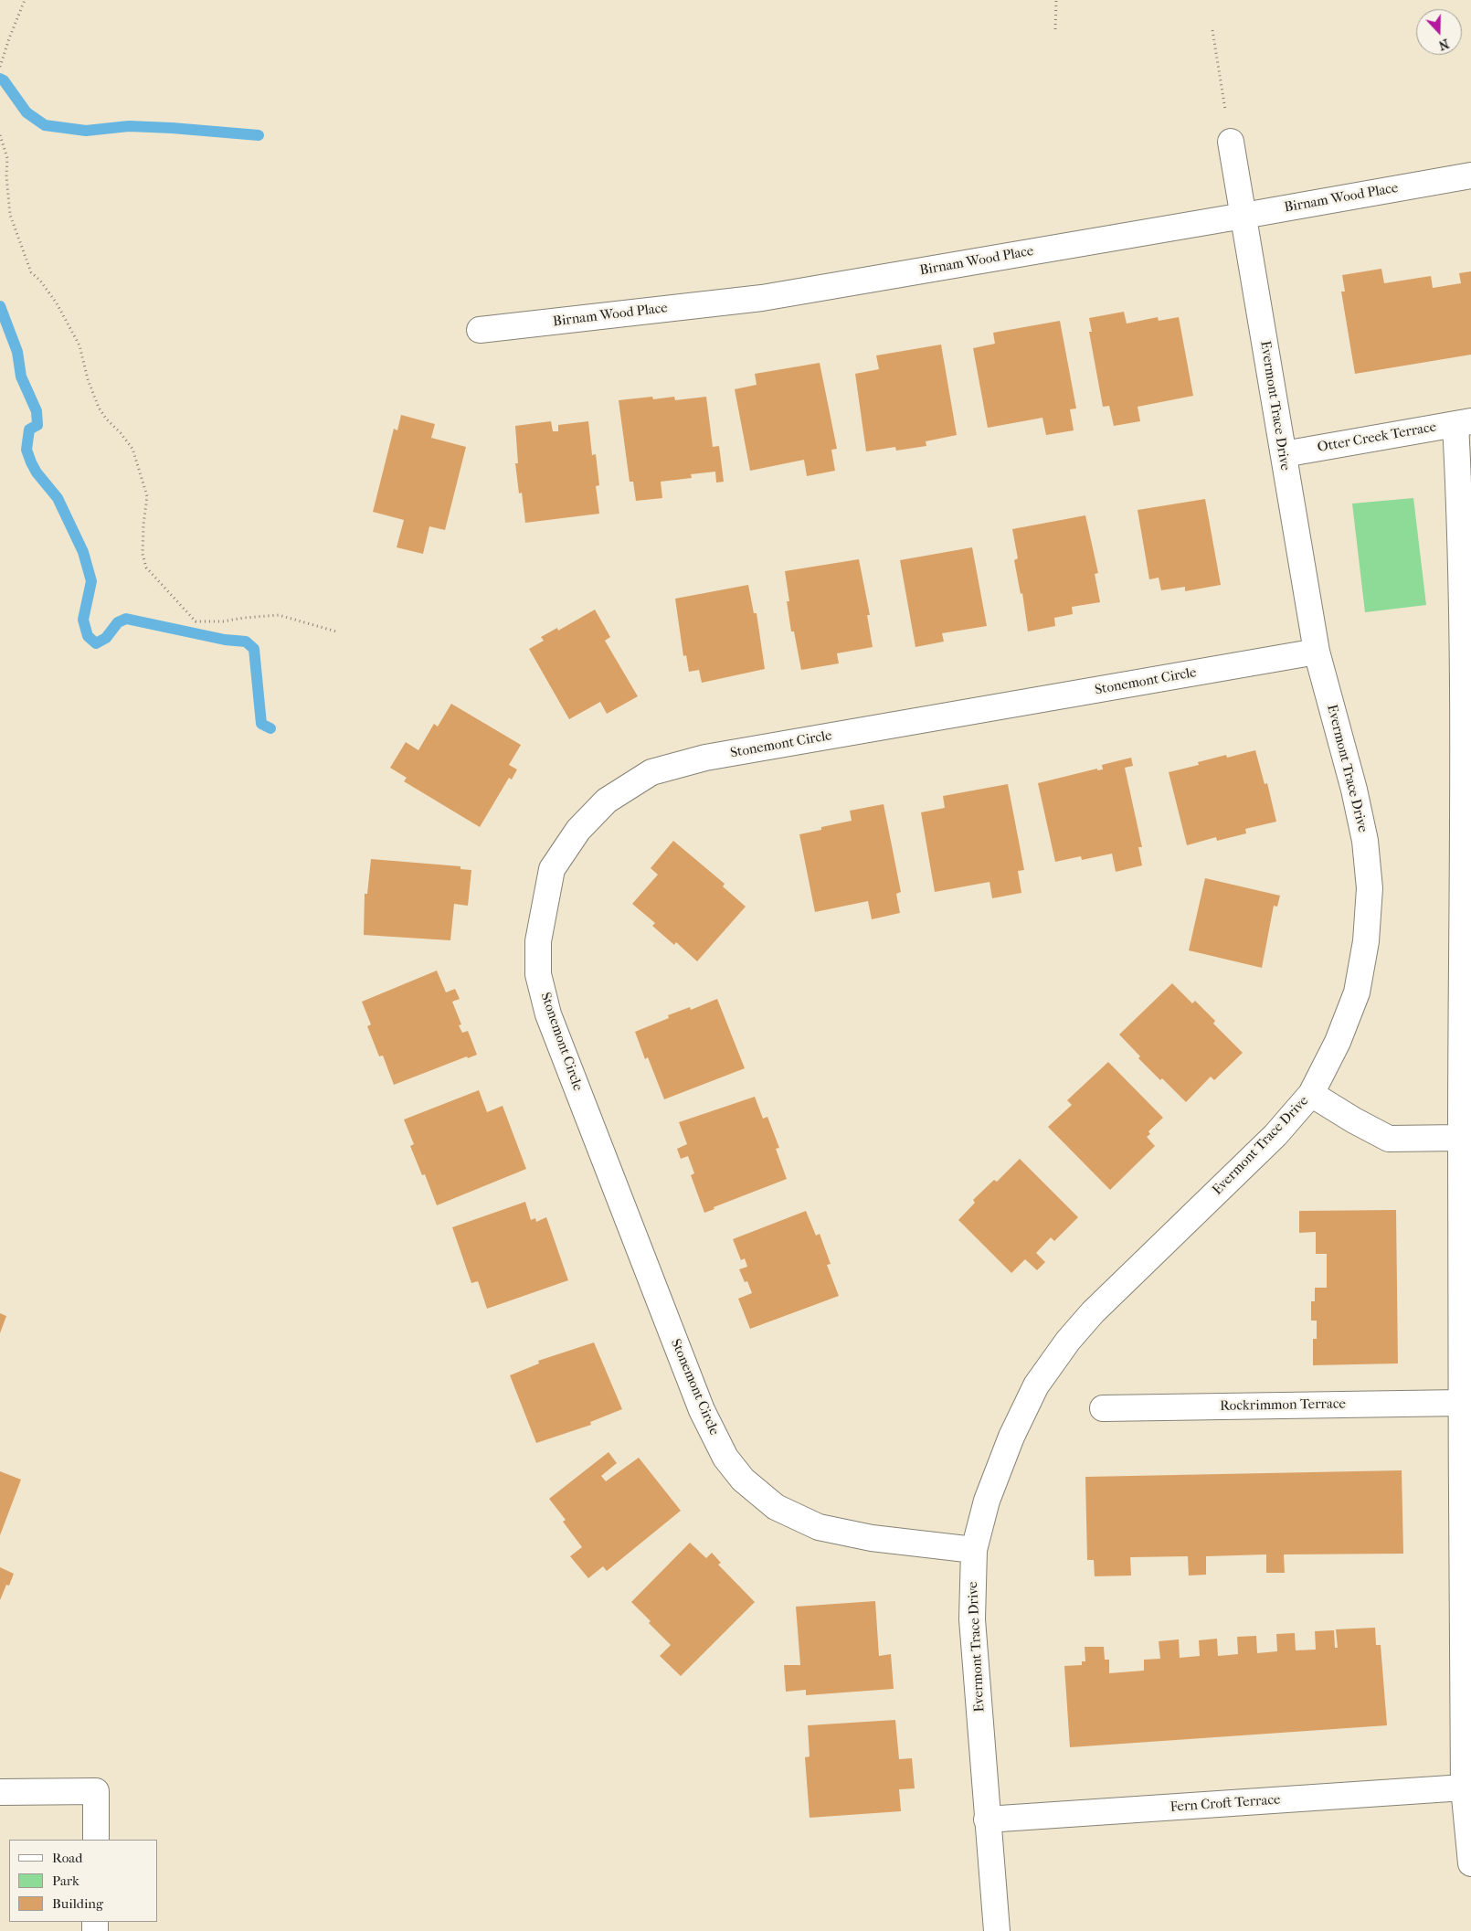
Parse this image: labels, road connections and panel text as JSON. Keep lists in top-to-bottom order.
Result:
{
  "streets": {
    "street": [
      "Birnam Wood Place",
      "Evermont Trace Drive",
      "Otter Creek Terrace",
      "Stonemont Circle",
      "Rockrimmon Terrace",
      "Fern Croft Terrace"
    ]
  },
  "crossings": [
    ["Birnam Wood Place", "Evermont Trace Drive"],
    ["Evermont Trace Drive", "Otter Creek Terrace"],
    ["Evermont Trace Drive", "Stonemont Circle"],
    ["Evermont Trace Drive", "Fern Croft Terrace"]
  ],
  "legend": ["Road", "Park", "Building"],
  "north": "bottom"
}
